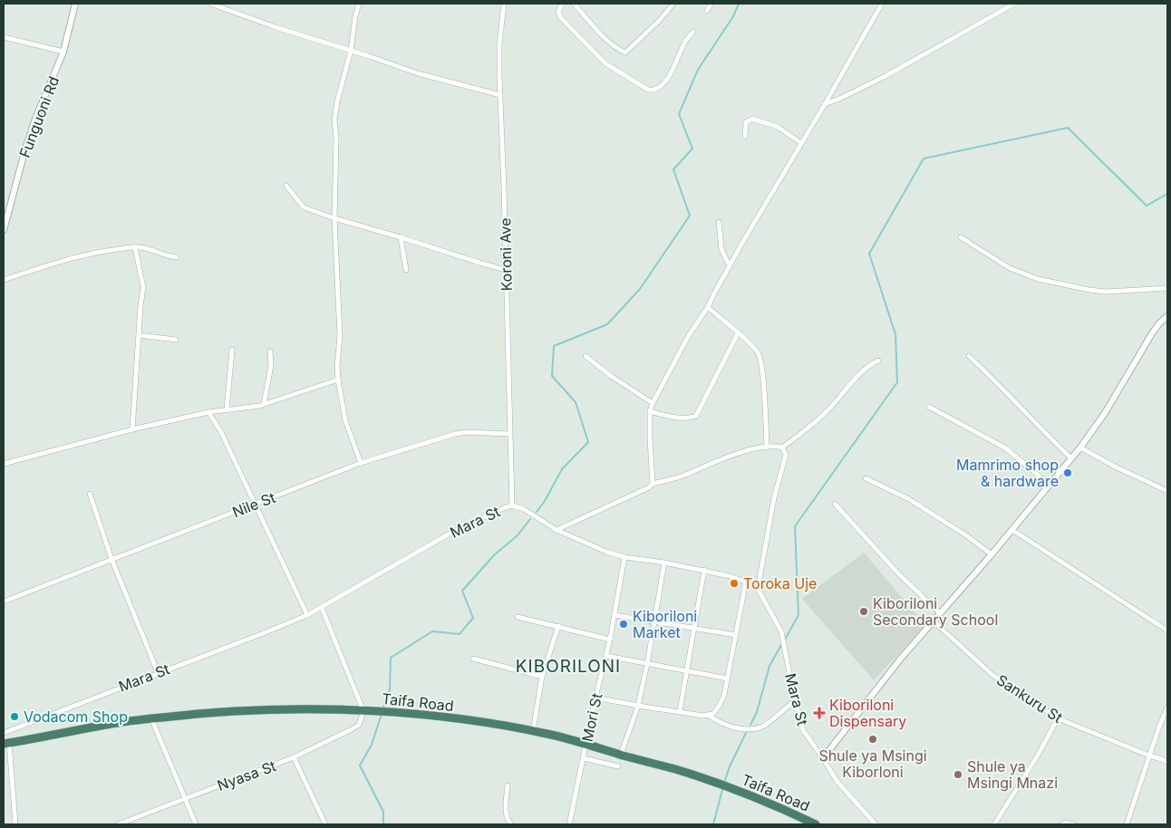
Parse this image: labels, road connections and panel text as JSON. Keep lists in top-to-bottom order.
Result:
{
  "streets": {
    "highway": ["Taifa Road"],
    "street": [
      "Funguoni Rd",
      "Koroni Ave",
      "Nile St",
      "Mara St",
      "Sankuru St",
      "Mori St",
      "Nyasa St"
    ]
  },
  "crossings": [
    ["Koroni Ave", "Nile St"],
    ["Koroni Ave", "Mara St"],
    ["Mara St", "Mori St"],
    ["Taifa Road", "Mori St"],
    ["Taifa Road", "Nyasa St"]
  ],
  "districts": ["KIBORILONI"],
  "places": {
    "other": [
      "Mamrimo shop & hardware",
      "Toroka Uje",
      "Kiboriloni Secondary School",
      "Kiboriloni Market",
      "Vodacom Shop",
      "Shule ya Msingi Kiborloni",
      "Shule ya Msingi Mnazi"
    ],
    "health": ["Kiboriloni Dispensary"]
  }
}
